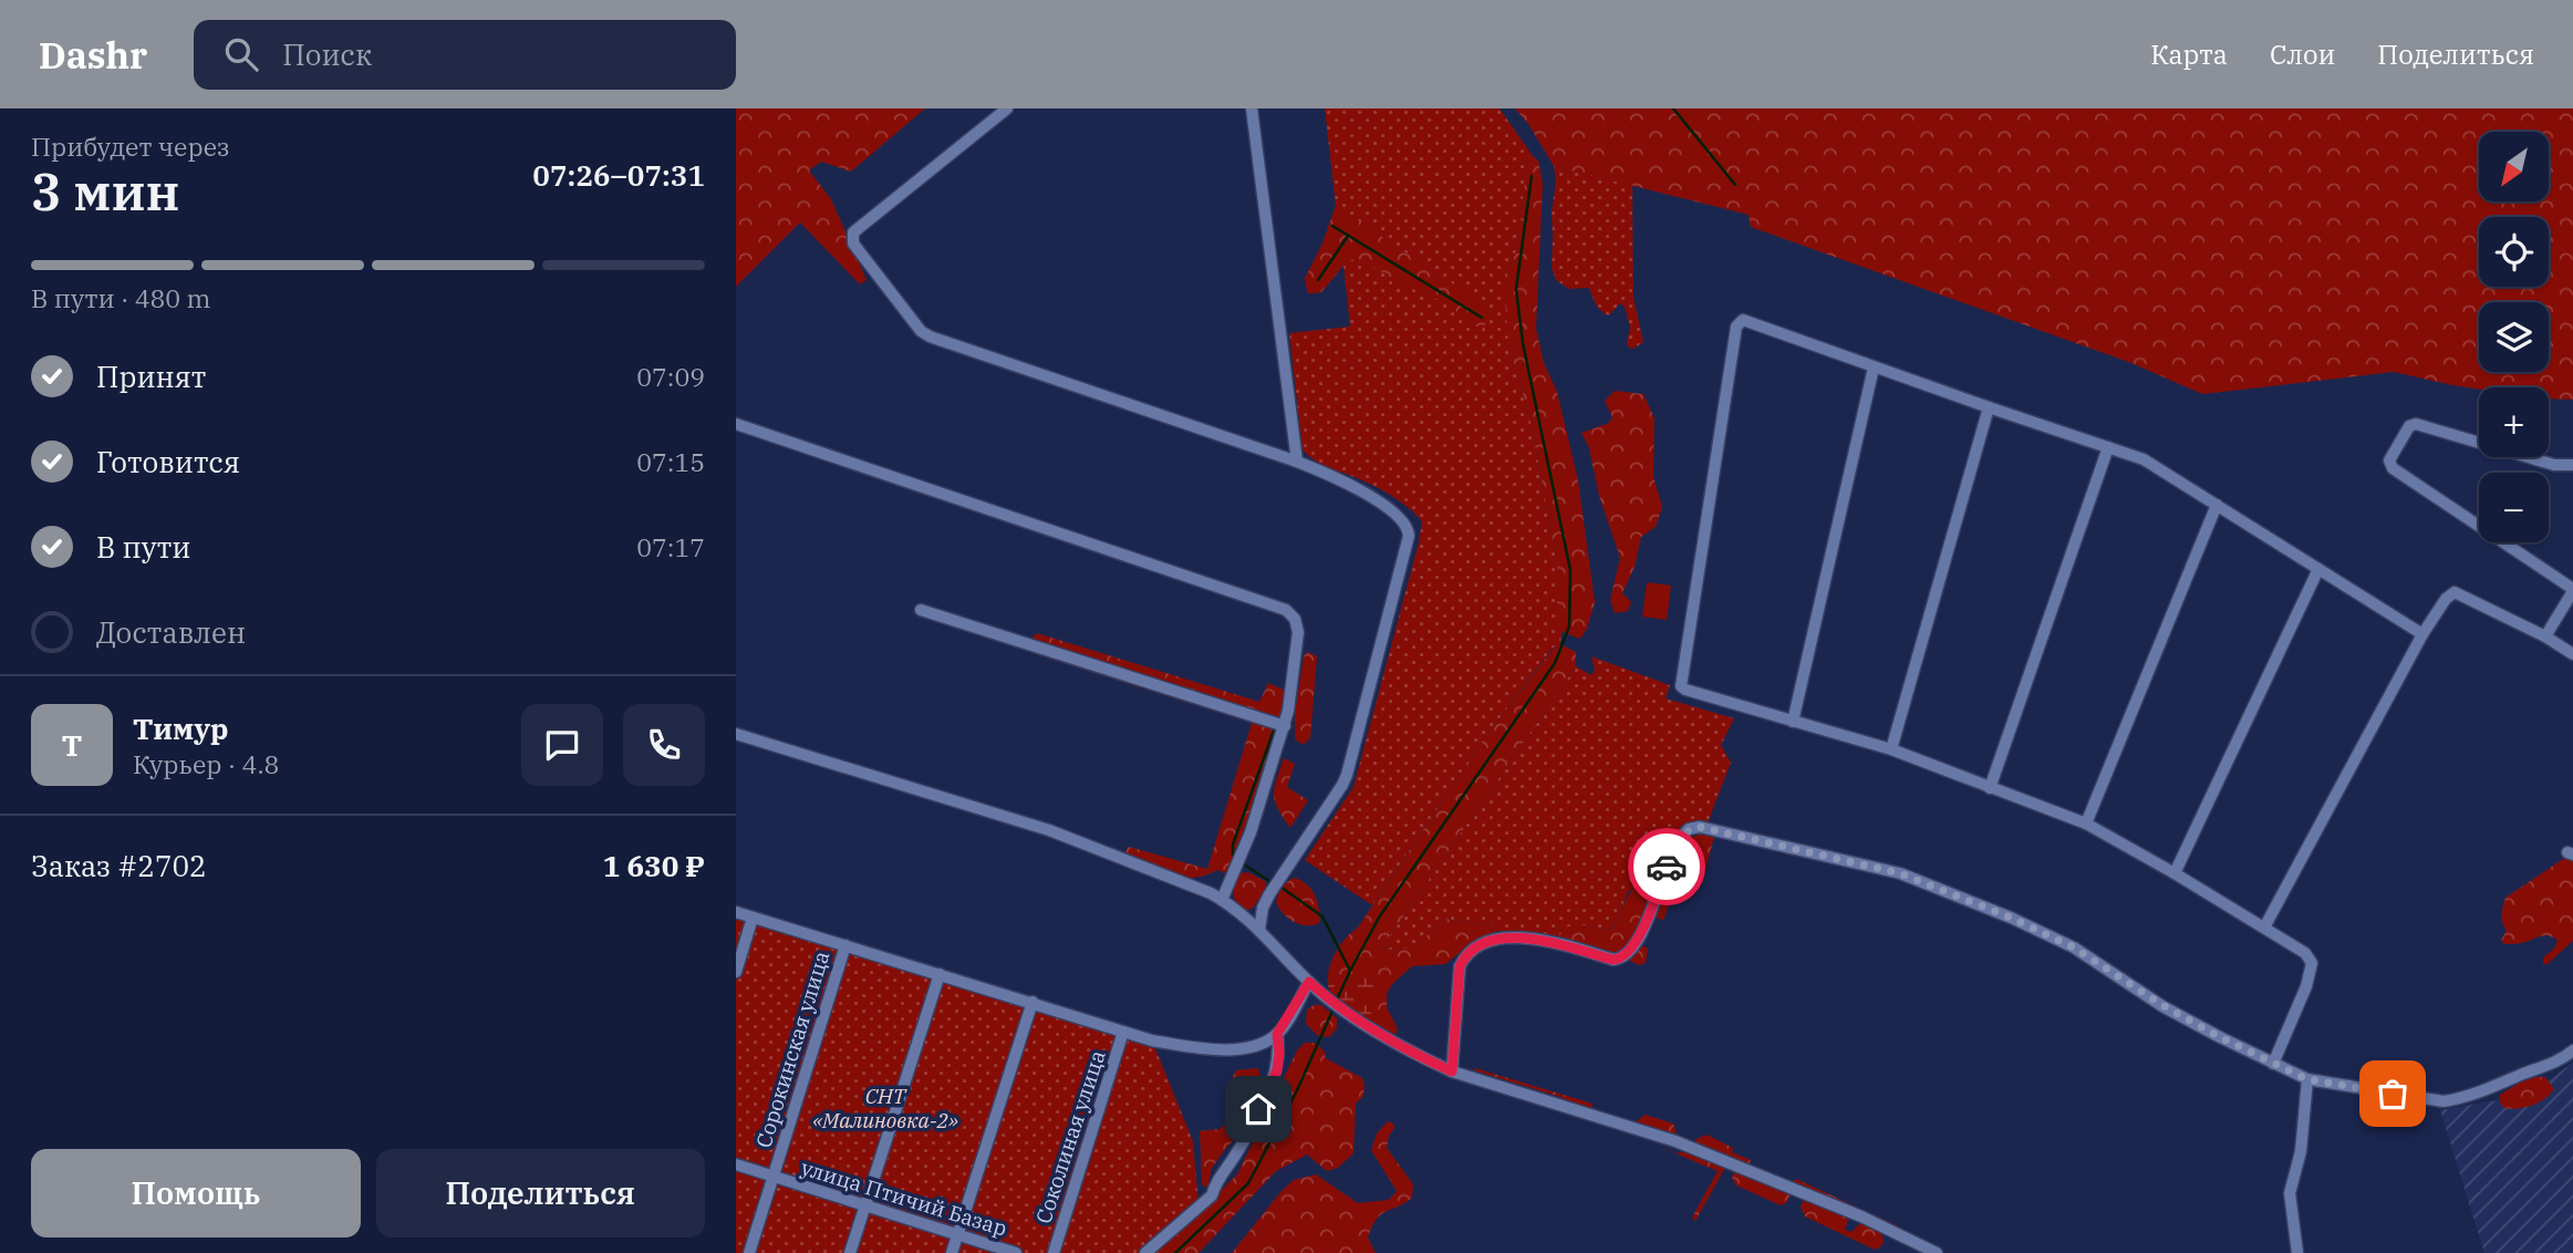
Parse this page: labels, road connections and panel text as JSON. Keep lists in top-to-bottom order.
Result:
{
  "streets": {
    "street": ["Сорокинская улица", "Соколиная улица", "улица Птичий Базар"]
  },
  "crossings": [
    ["Сорокинская улица", "улица Птичий Базар"]
  ],
  "parks": ["СНТ «Малиновка-2»"],
  "north": "bottom left",
  "page": {
    "header": "Dashr",
    "search": "Поиск",
    "nav": ["Карта", "Слои", "Поделиться"],
    "heading": ["3 мин", "Прибудет через", "07:26–07:31"],
    "panel": [
      "Тимур",
      "Курьер · 4.8",
      "Заказ #2702",
      "1 630 ₽"
    ],
    "map_buttons": ["+", "−"],
    "bar": "В пути · 480 m",
    "list": [
      ["Принят", "07:09"],
      ["Готовится", "07:15"],
      ["В пути", "07:17"],
      "Доставлен"
    ],
    "round": "Т",
    "buttons": ["Помощь", "Поделиться"]
  }
}
